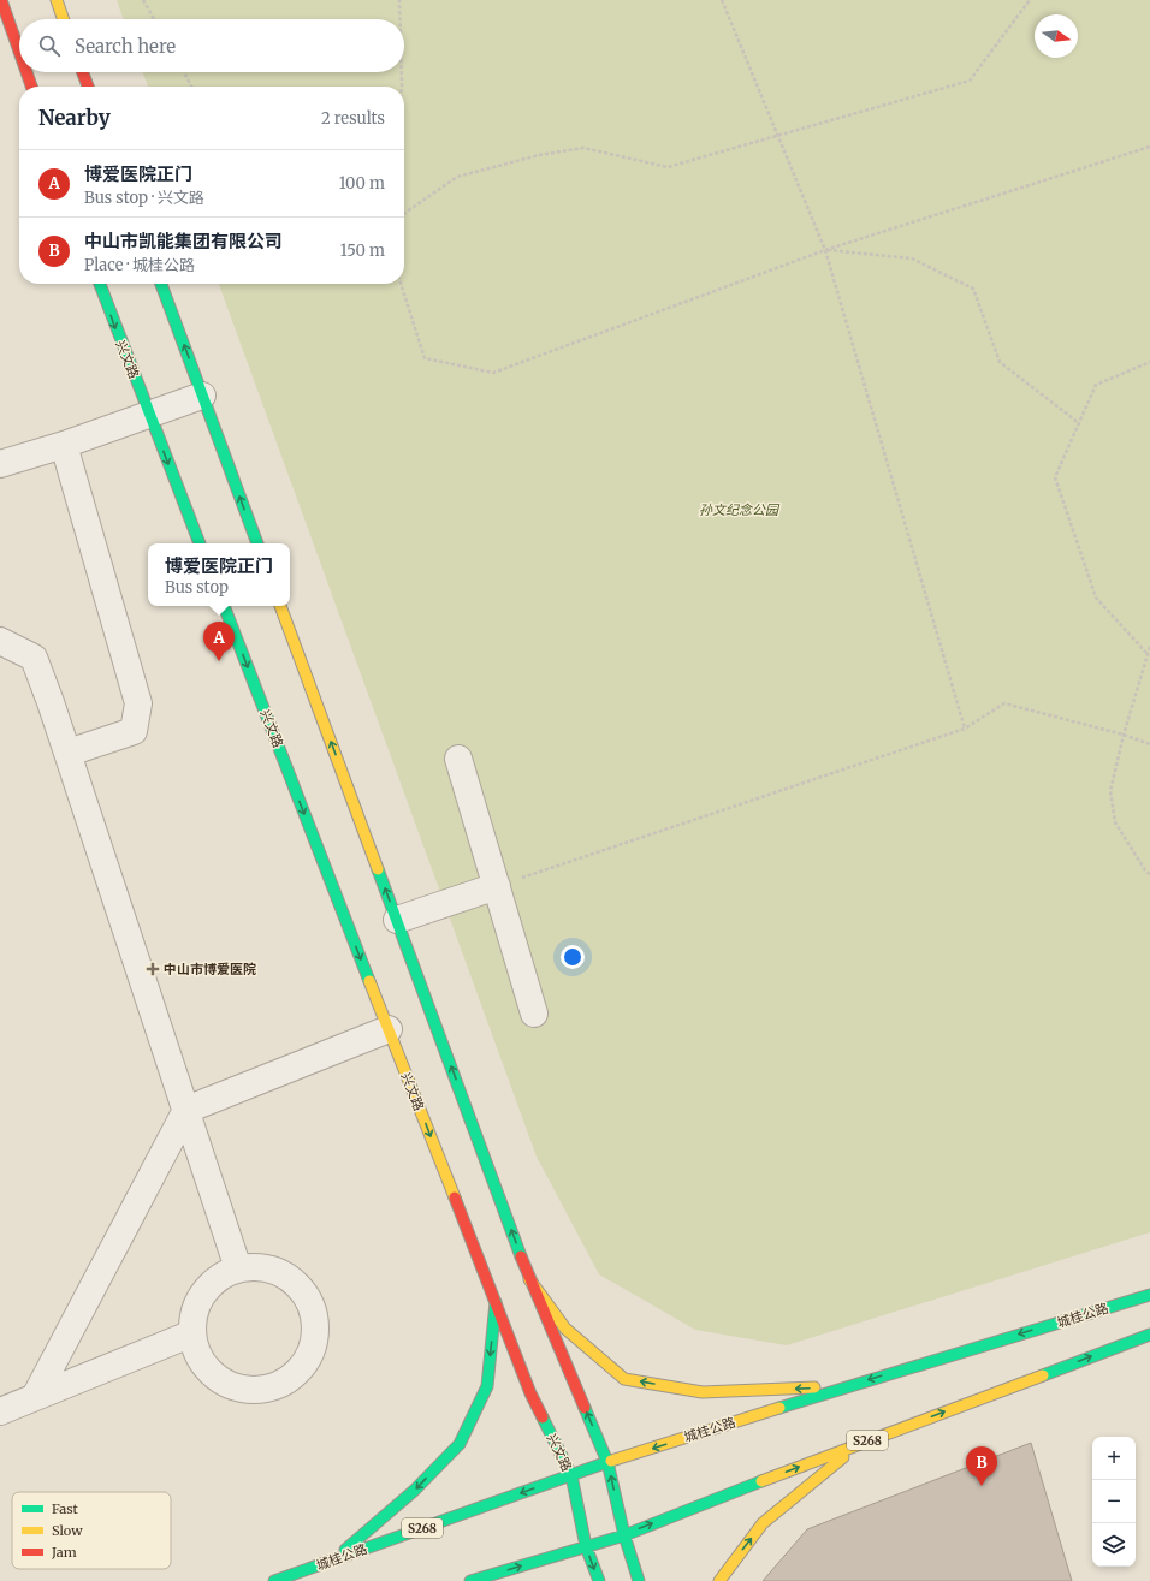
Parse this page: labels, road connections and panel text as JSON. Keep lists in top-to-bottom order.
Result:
{
  "streets": {
    "main road": ["兴文路", "城桂公路", "S268"]
  },
  "crossings": [
    ["兴文路", "城桂公路"],
    ["兴文路", "S268"]
  ],
  "parks": ["孙文纪念公园"],
  "places": {
    "health": ["中山市博爱医院"]
  },
  "legend": ["Fast", "Slow", "Jam"],
  "north": "right",
  "page": {
    "search": "Search here",
    "heading": ["Nearby", "2 results"],
    "list": [
      {
        "mark": "A",
        "name": "博爱医院正门",
        "note": "Bus stop · 兴文路",
        "value": "100 m"
      },
      {
        "mark": "B",
        "name": "中山市凯能集团有限公司",
        "note": "Place · 城桂公路",
        "value": "150 m"
      }
    ],
    "popup": ["博爱医院正门", "Bus stop"],
    "pins": ["A", "B"],
    "map_buttons": ["+", "−"]
  }
}
